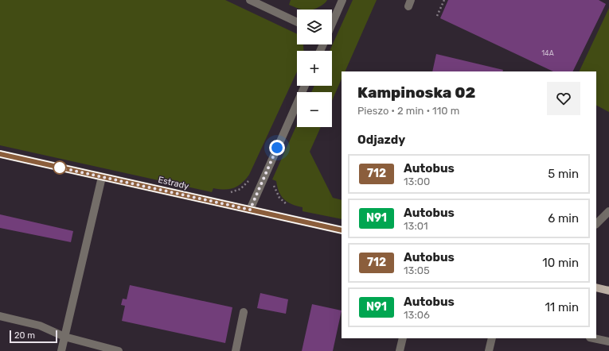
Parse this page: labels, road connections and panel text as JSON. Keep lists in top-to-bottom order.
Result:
{
  "streets": {
    "main road": ["Estrady"]
  },
  "lines": ["bus line 712"],
  "house_numbers": ["14A"],
  "scale_bar": "20 m",
  "page": {
    "map_buttons": ["+", "−"],
    "heading": [
      ["Kampinoska 02", "Pieszo · 2 min · 110 m"],
      "Odjazdy"
    ],
    "list": [
      {
        "mark": "712",
        "name": "Autobus",
        "note": "13:00",
        "value": "5 min"
      },
      {
        "mark": "N91",
        "name": "Autobus",
        "note": "13:01",
        "value": "6 min"
      },
      {
        "mark": "712",
        "name": "Autobus",
        "note": "13:05",
        "value": "10 min"
      },
      {
        "mark": "N91",
        "name": "Autobus",
        "note": "13:06",
        "value": "11 min"
      }
    ],
    "scale": "20 m"
  }
}
